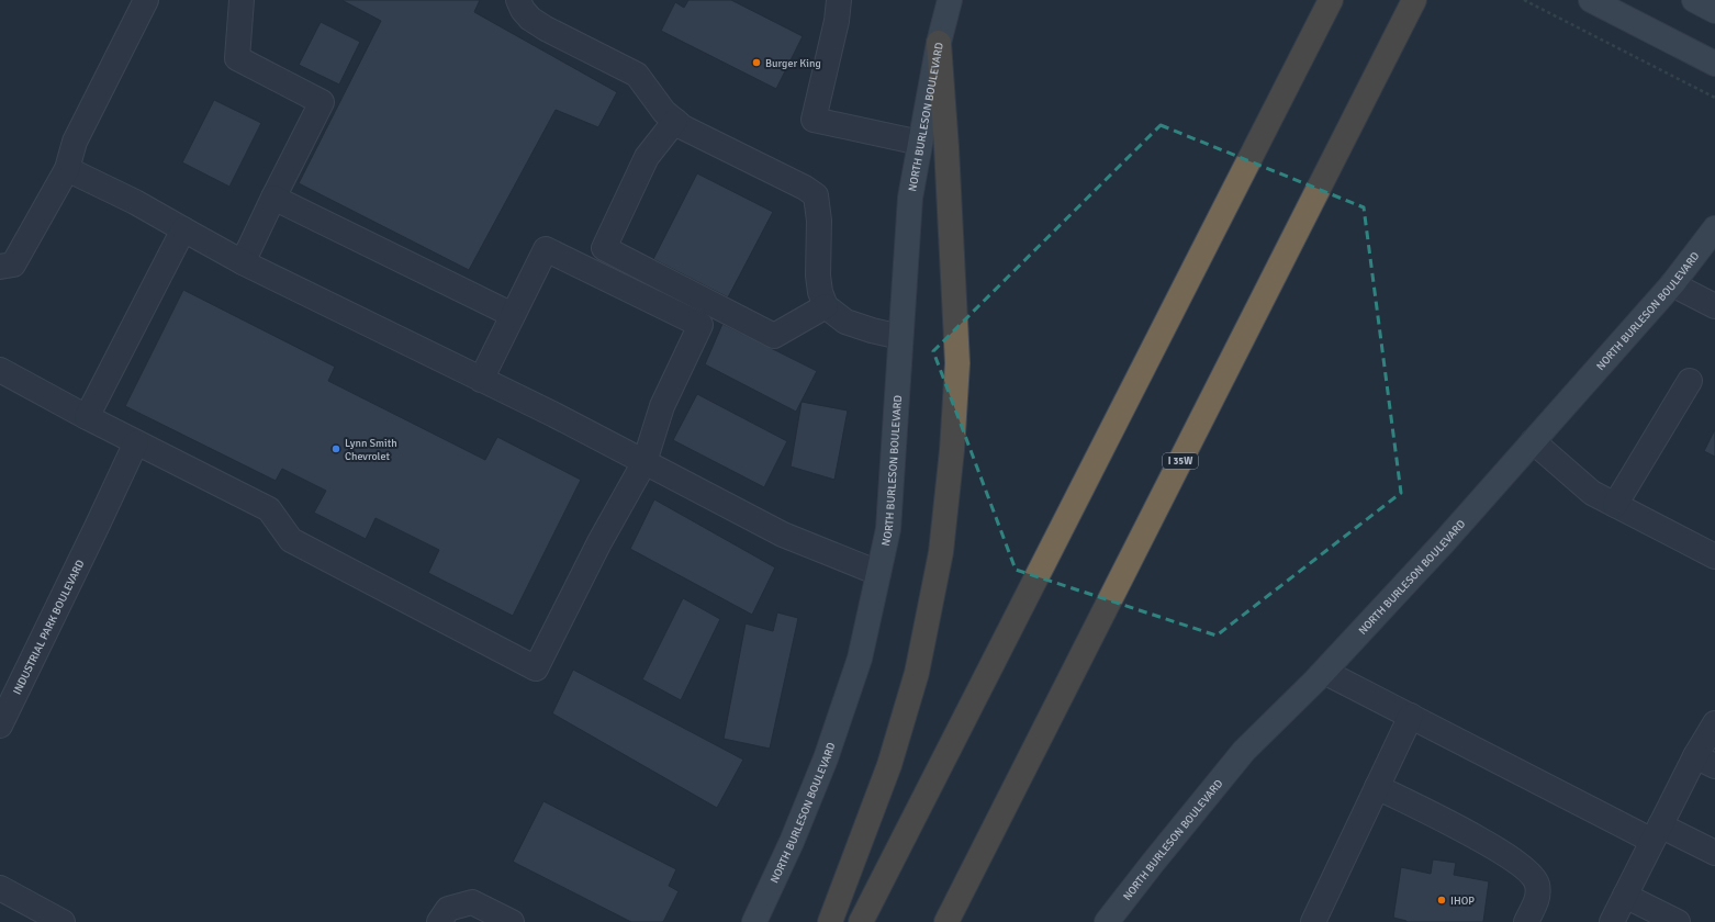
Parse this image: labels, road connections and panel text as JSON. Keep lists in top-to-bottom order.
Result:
{
  "streets": {
    "highway": ["I 35W"],
    "main road": ["NORTH BURLESON BOULEVARD"],
    "street": ["INDUSTRIAL PARK BOULEVARD"]
  },
  "places": ["Burger King", "Lynn Smith Chevrolet", "IHOP"]
}
